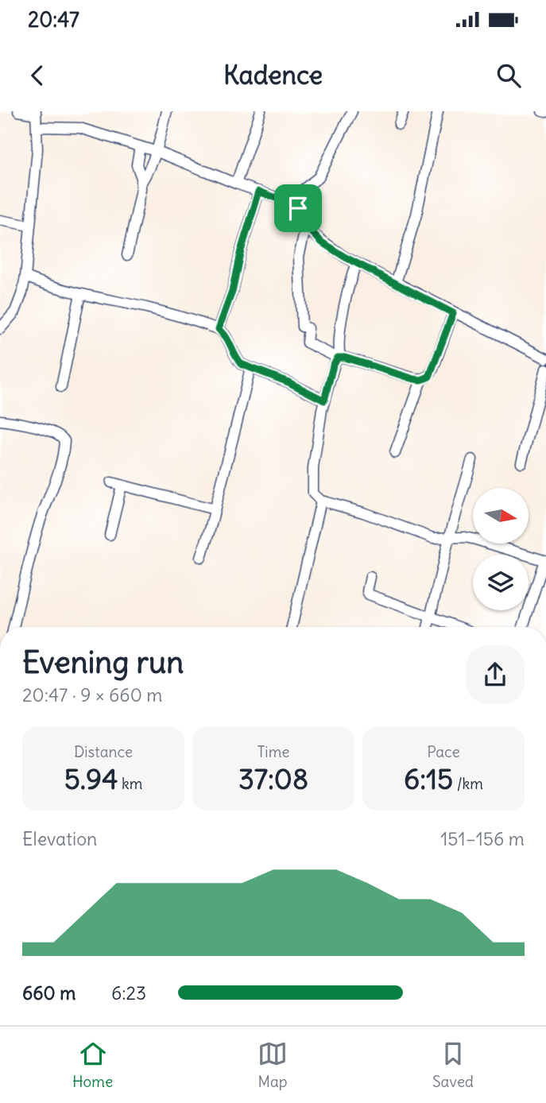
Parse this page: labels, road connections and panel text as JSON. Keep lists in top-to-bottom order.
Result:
{
  "north": "right",
  "page": {
    "status": "20:47",
    "header": "Kadence",
    "heading": ["Evening run", "20:47 · 9 × 660 m"],
    "stats": [
      ["Distance", "5.94 km"],
      ["Time", "37:08"],
      ["Pace", "6:15 /km"]
    ],
    "chart": ["Elevation", "151–156 m"],
    "list": [
      {
        "name": "660 m",
        "note": "6:23"
      }
    ],
    "tabs": ["Home", "Map", "Saved"]
  }
}
